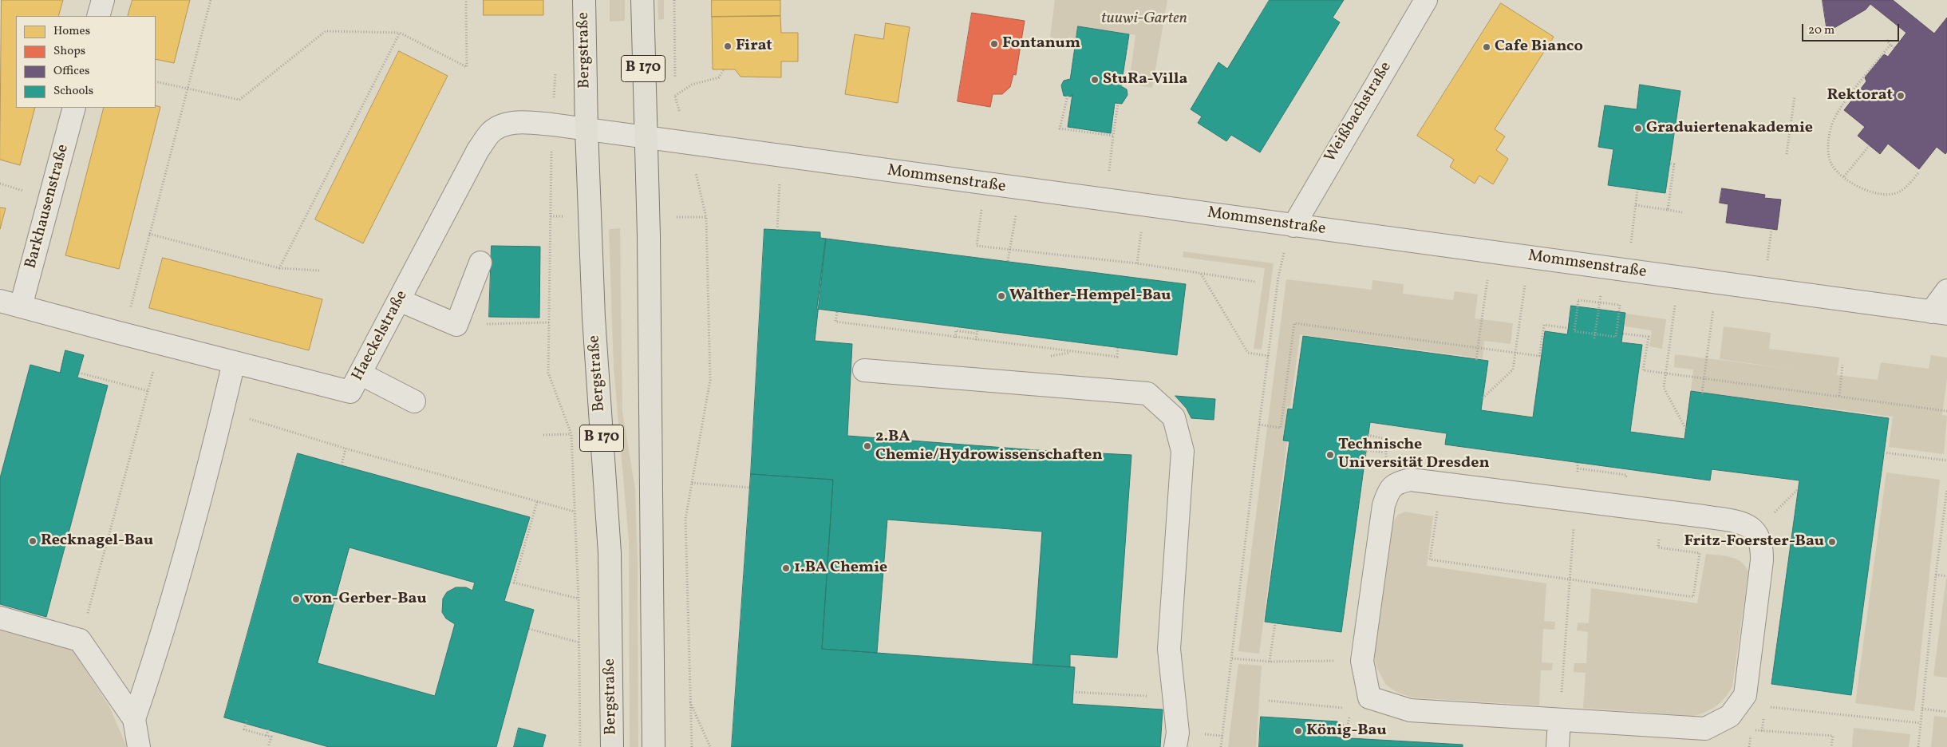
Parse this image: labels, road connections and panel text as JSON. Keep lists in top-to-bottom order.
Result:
{
  "streets": {
    "main road": ["Bergstraße", "B 170"],
    "street": [
      "Weißbachstraße",
      "Mommsenstraße",
      "Barkhausenstraße",
      "Haeckelstraße"
    ]
  },
  "crossings": [
    ["Bergstraße", "Mommsenstraße"],
    ["Bergstraße", "Haeckelstraße"],
    ["B 170", "Mommsenstraße"],
    ["Weißbachstraße", "Mommsenstraße"],
    ["Mommsenstraße", "Haeckelstraße"],
    ["Barkhausenstraße", "Haeckelstraße"]
  ],
  "parks": ["tuuwi-Garten"],
  "places": [
    "Fontanum",
    "Firat",
    "Cafe Bianco",
    "StuRa-Villa",
    "Rektorat",
    "Graduiertenakademie",
    "Walther-Hempel-Bau",
    "2.BA Chemie/Hydrowissenschaften",
    "Technische Universität Dresden",
    "Recknagel-Bau",
    "Fritz-Foerster-Bau",
    "1.BA Chemie",
    "von-Gerber-Bau",
    "König-Bau"
  ],
  "legend": [
    "Homes",
    "Shops",
    "Offices",
    "Schools"
  ],
  "scale_bar": "20 m"
}
